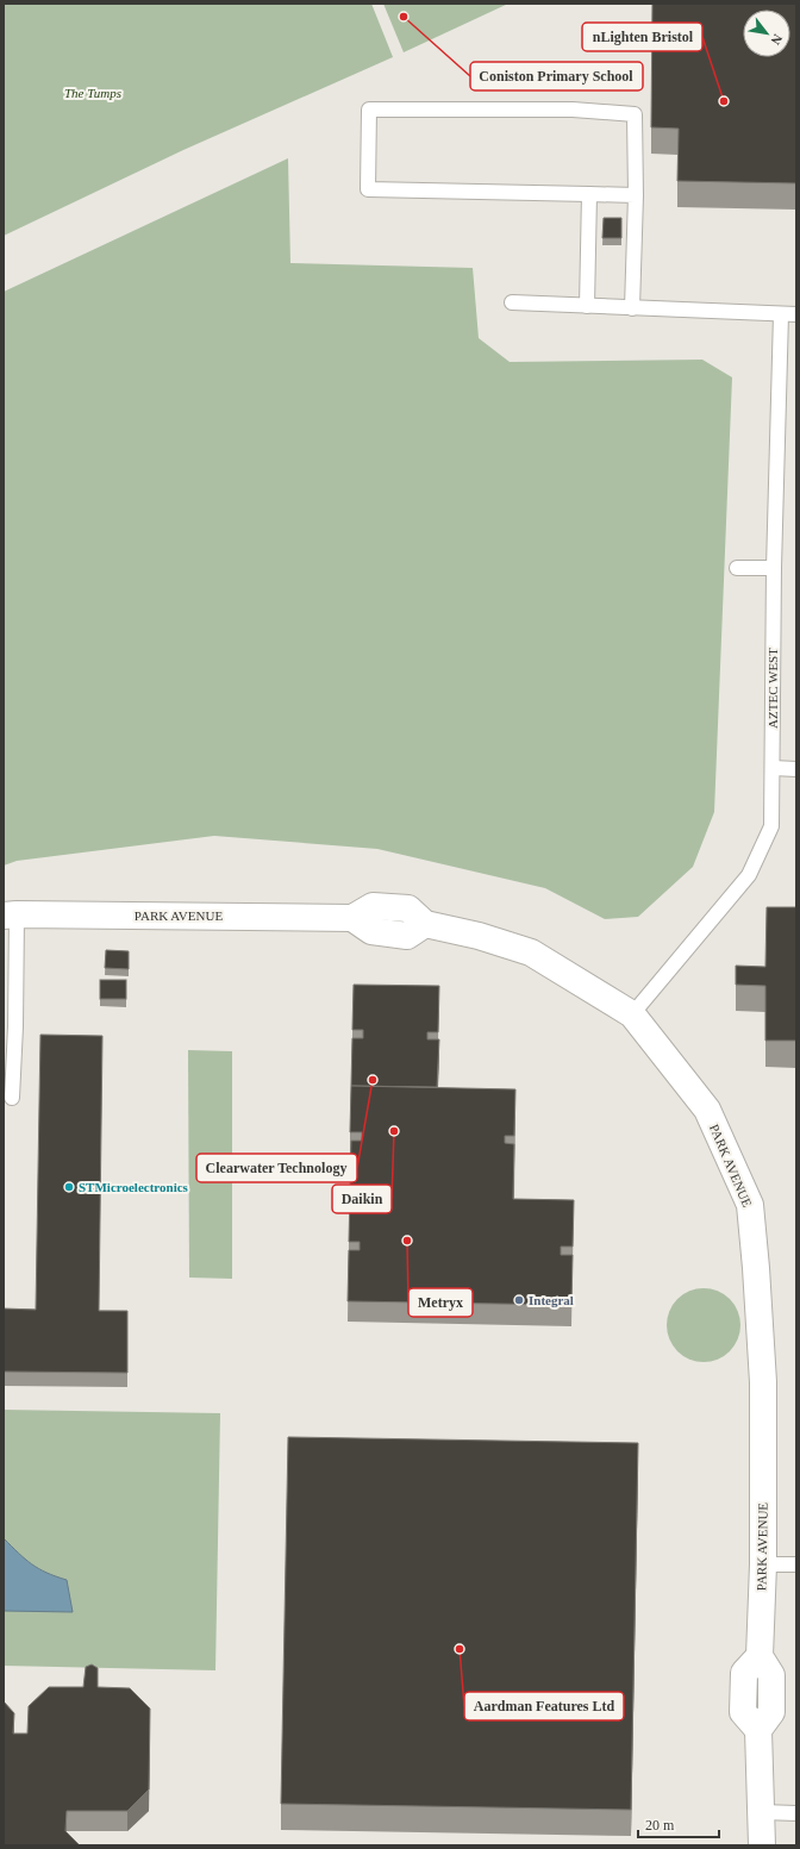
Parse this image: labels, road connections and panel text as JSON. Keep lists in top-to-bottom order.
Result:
{
  "streets": {
    "street": ["PARK AVENUE"],
    "lane": ["AZTEC WEST"]
  },
  "crossings": [
    ["AZTEC WEST", "PARK AVENUE"]
  ],
  "parks": ["The Tumps"],
  "places": [
    "Coniston Primary School",
    "nLighten Bristol",
    "Clearwater Technology",
    "Daikin",
    "STMicroelectronics",
    "Metryx",
    "Integral",
    "Aardman Features Ltd"
  ],
  "scale_bar": "20 m",
  "north": "bottom right"
}
